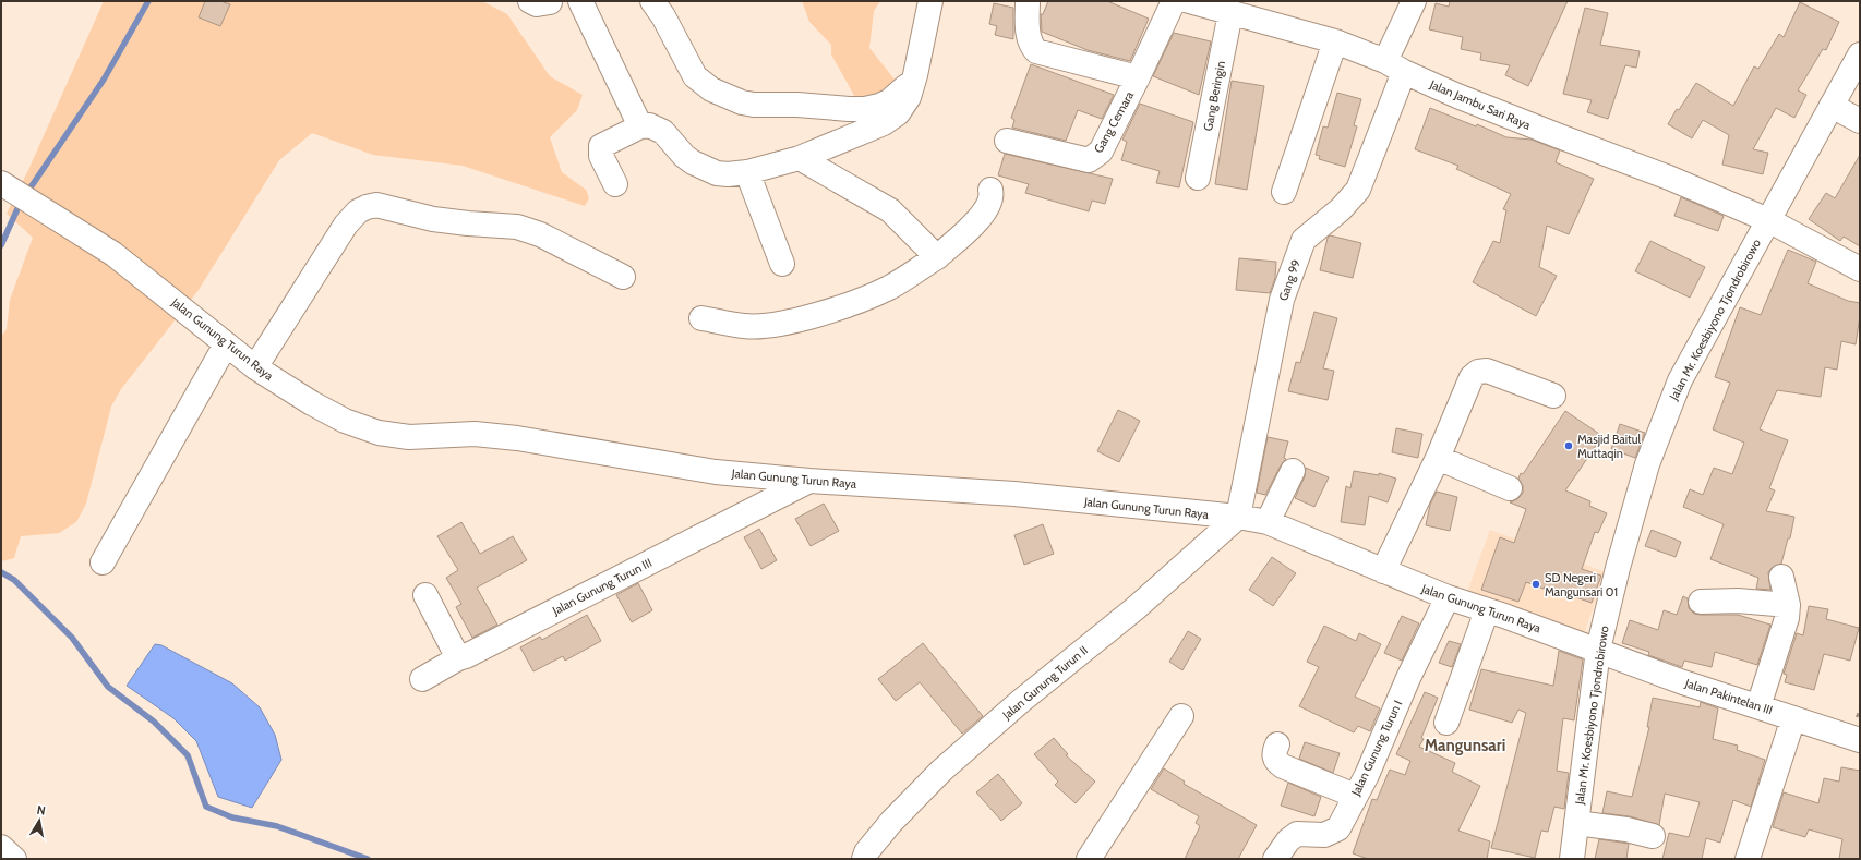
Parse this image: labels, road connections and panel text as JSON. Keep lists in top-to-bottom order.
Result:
{
  "streets": {
    "street": [
      "Gang Beringin",
      "Jalan Jambu Sari Raya",
      "Gang Cemara",
      "Gang 99",
      "Jalan Mr. Koesbiyono Tjondrobirowo",
      "Jalan Gunung Turun Raya",
      "Jalan Gunung Turun III",
      "Jalan Gunung Turun II",
      "Jalan Pakintelan III",
      "Jalan Gunung Turun I"
    ]
  },
  "crossings": [
    ["Gang Beringin", "Jalan Jambu Sari Raya"],
    ["Jalan Jambu Sari Raya", "Gang 99"],
    ["Jalan Jambu Sari Raya", "Jalan Mr. Koesbiyono Tjondrobirowo"],
    ["Gang 99", "Jalan Gunung Turun Raya"],
    ["Gang 99", "Jalan Gunung Turun II"],
    ["Jalan Mr. Koesbiyono Tjondrobirowo", "Jalan Gunung Turun Raya"],
    ["Jalan Mr. Koesbiyono Tjondrobirowo", "Jalan Pakintelan III"],
    ["Jalan Gunung Turun Raya", "Jalan Gunung Turun III"],
    ["Jalan Gunung Turun Raya", "Jalan Gunung Turun II"],
    ["Jalan Gunung Turun Raya", "Jalan Pakintelan III"],
    ["Jalan Gunung Turun Raya", "Jalan Gunung Turun I"]
  ],
  "districts": ["Mangunsari"],
  "places": ["Masjid Baitul Muttaqin", "SD Negeri Mangunsari 01"],
  "north": "top"
}
